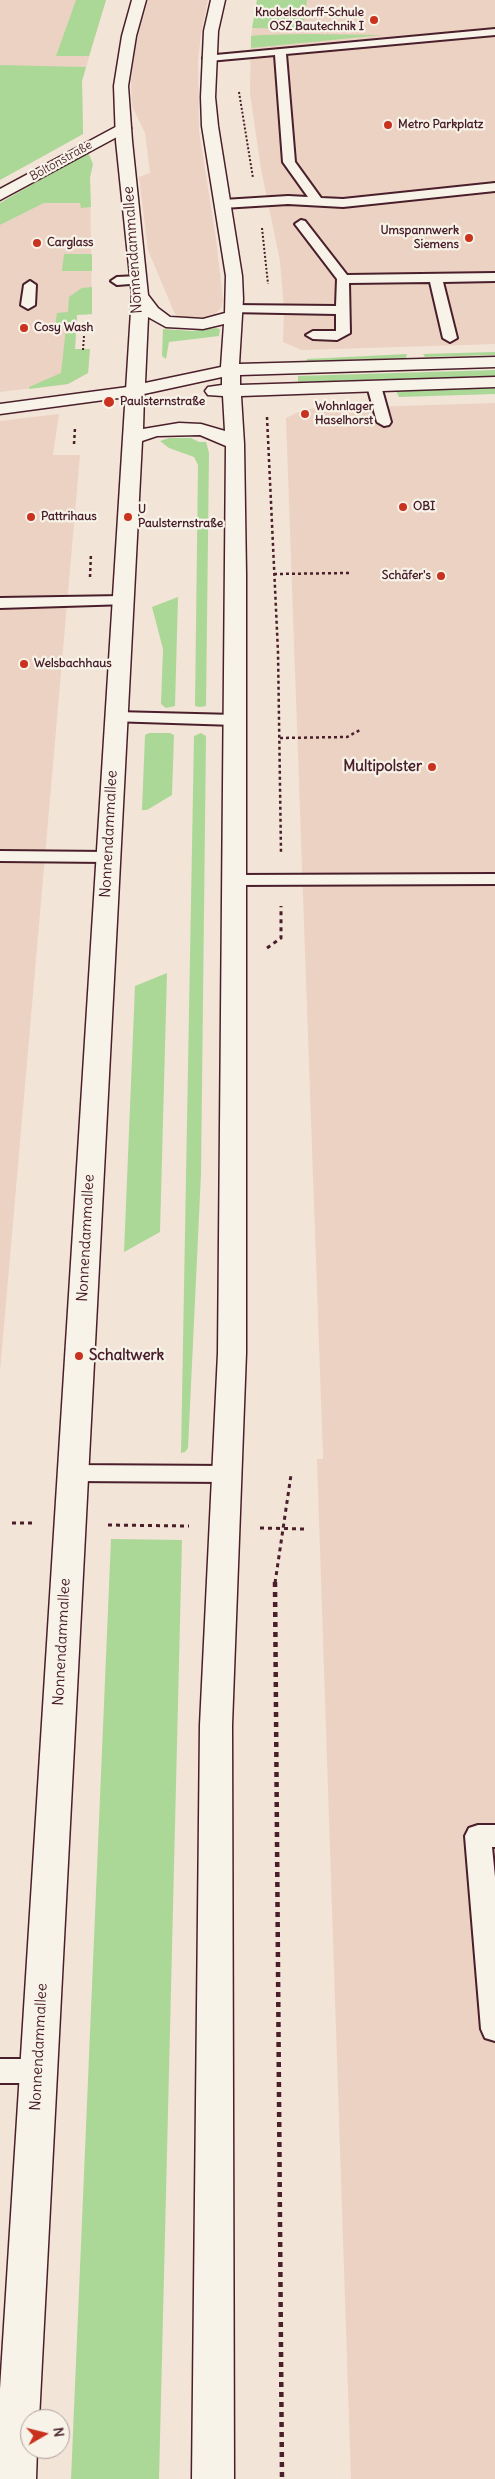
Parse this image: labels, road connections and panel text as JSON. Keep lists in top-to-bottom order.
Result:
{
  "streets": {
    "main road": ["Boltonstraße", "Nonnendammallee"]
  },
  "crossings": [
    ["Boltonstraße", "Nonnendammallee"]
  ],
  "places": [
    "Knobelsdorff-Schule OSZ Bautechnik I",
    "Metro Parkplatz",
    "Umspannwerk Siemens",
    "Carglass",
    "Cosy Wash",
    "Paulsternstraße",
    "Wohnlager Haselhorst",
    "OBI",
    "Pattrihaus",
    "U Paulsternstraße",
    "Schäfer's",
    "Welsbachhaus",
    "Multipolster",
    "Schaltwerk"
  ],
  "north": "right"
}
